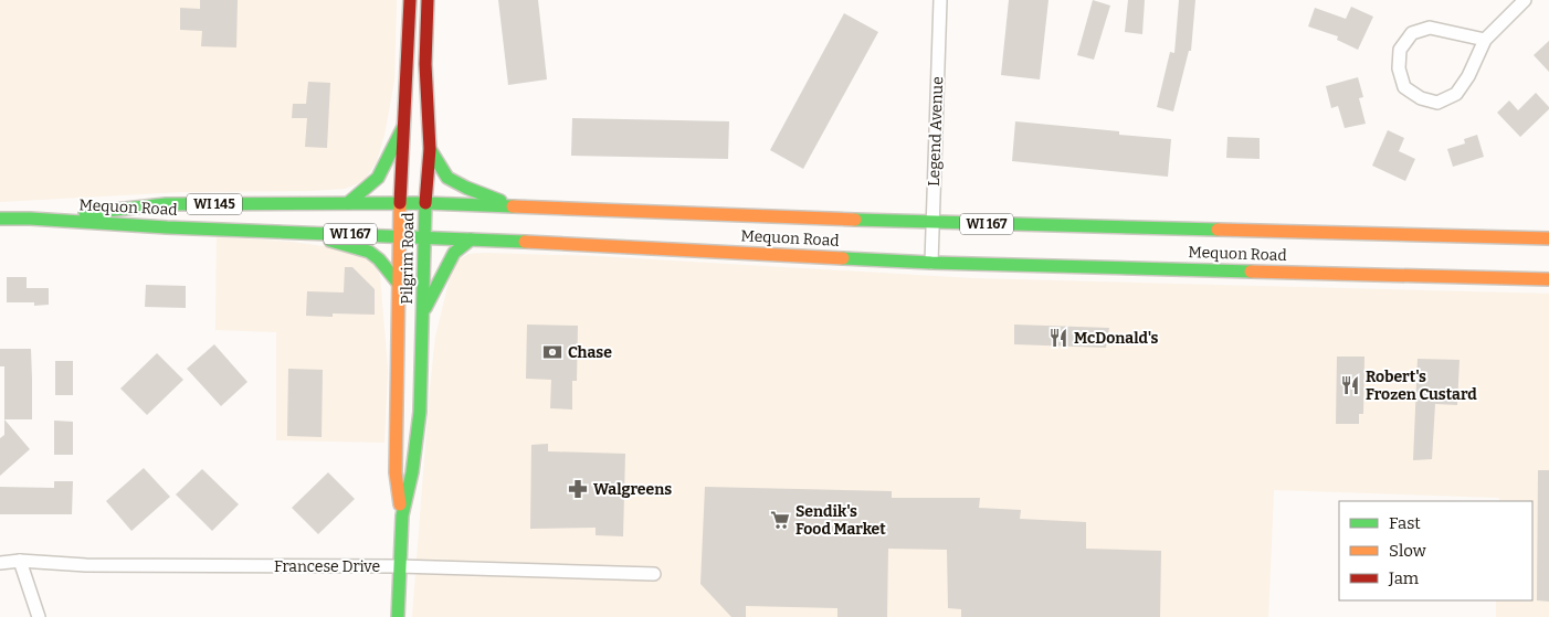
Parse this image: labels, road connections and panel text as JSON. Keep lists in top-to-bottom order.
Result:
{
  "streets": {
    "main road": [
      "WI 145",
      "Mequon Road",
      "WI 167",
      "Pilgrim Road"
    ],
    "street": ["Legend Avenue", "Francese Drive"]
  },
  "crossings": [
    ["Legend Avenue", "Mequon Road"],
    ["WI 145", "Mequon Road"],
    ["WI 145", "Pilgrim Road"],
    ["Mequon Road", "Pilgrim Road"],
    ["Pilgrim Road", "Francese Drive"]
  ],
  "places": {
    "restaurant": ["McDonald's", "Robert's Frozen Custard"],
    "bank": ["Chase"],
    "pharmacy": ["Walgreens"],
    "supermarket": ["Sendik's Food Market"]
  },
  "legend": ["Fast", "Slow", "Jam"]
}
